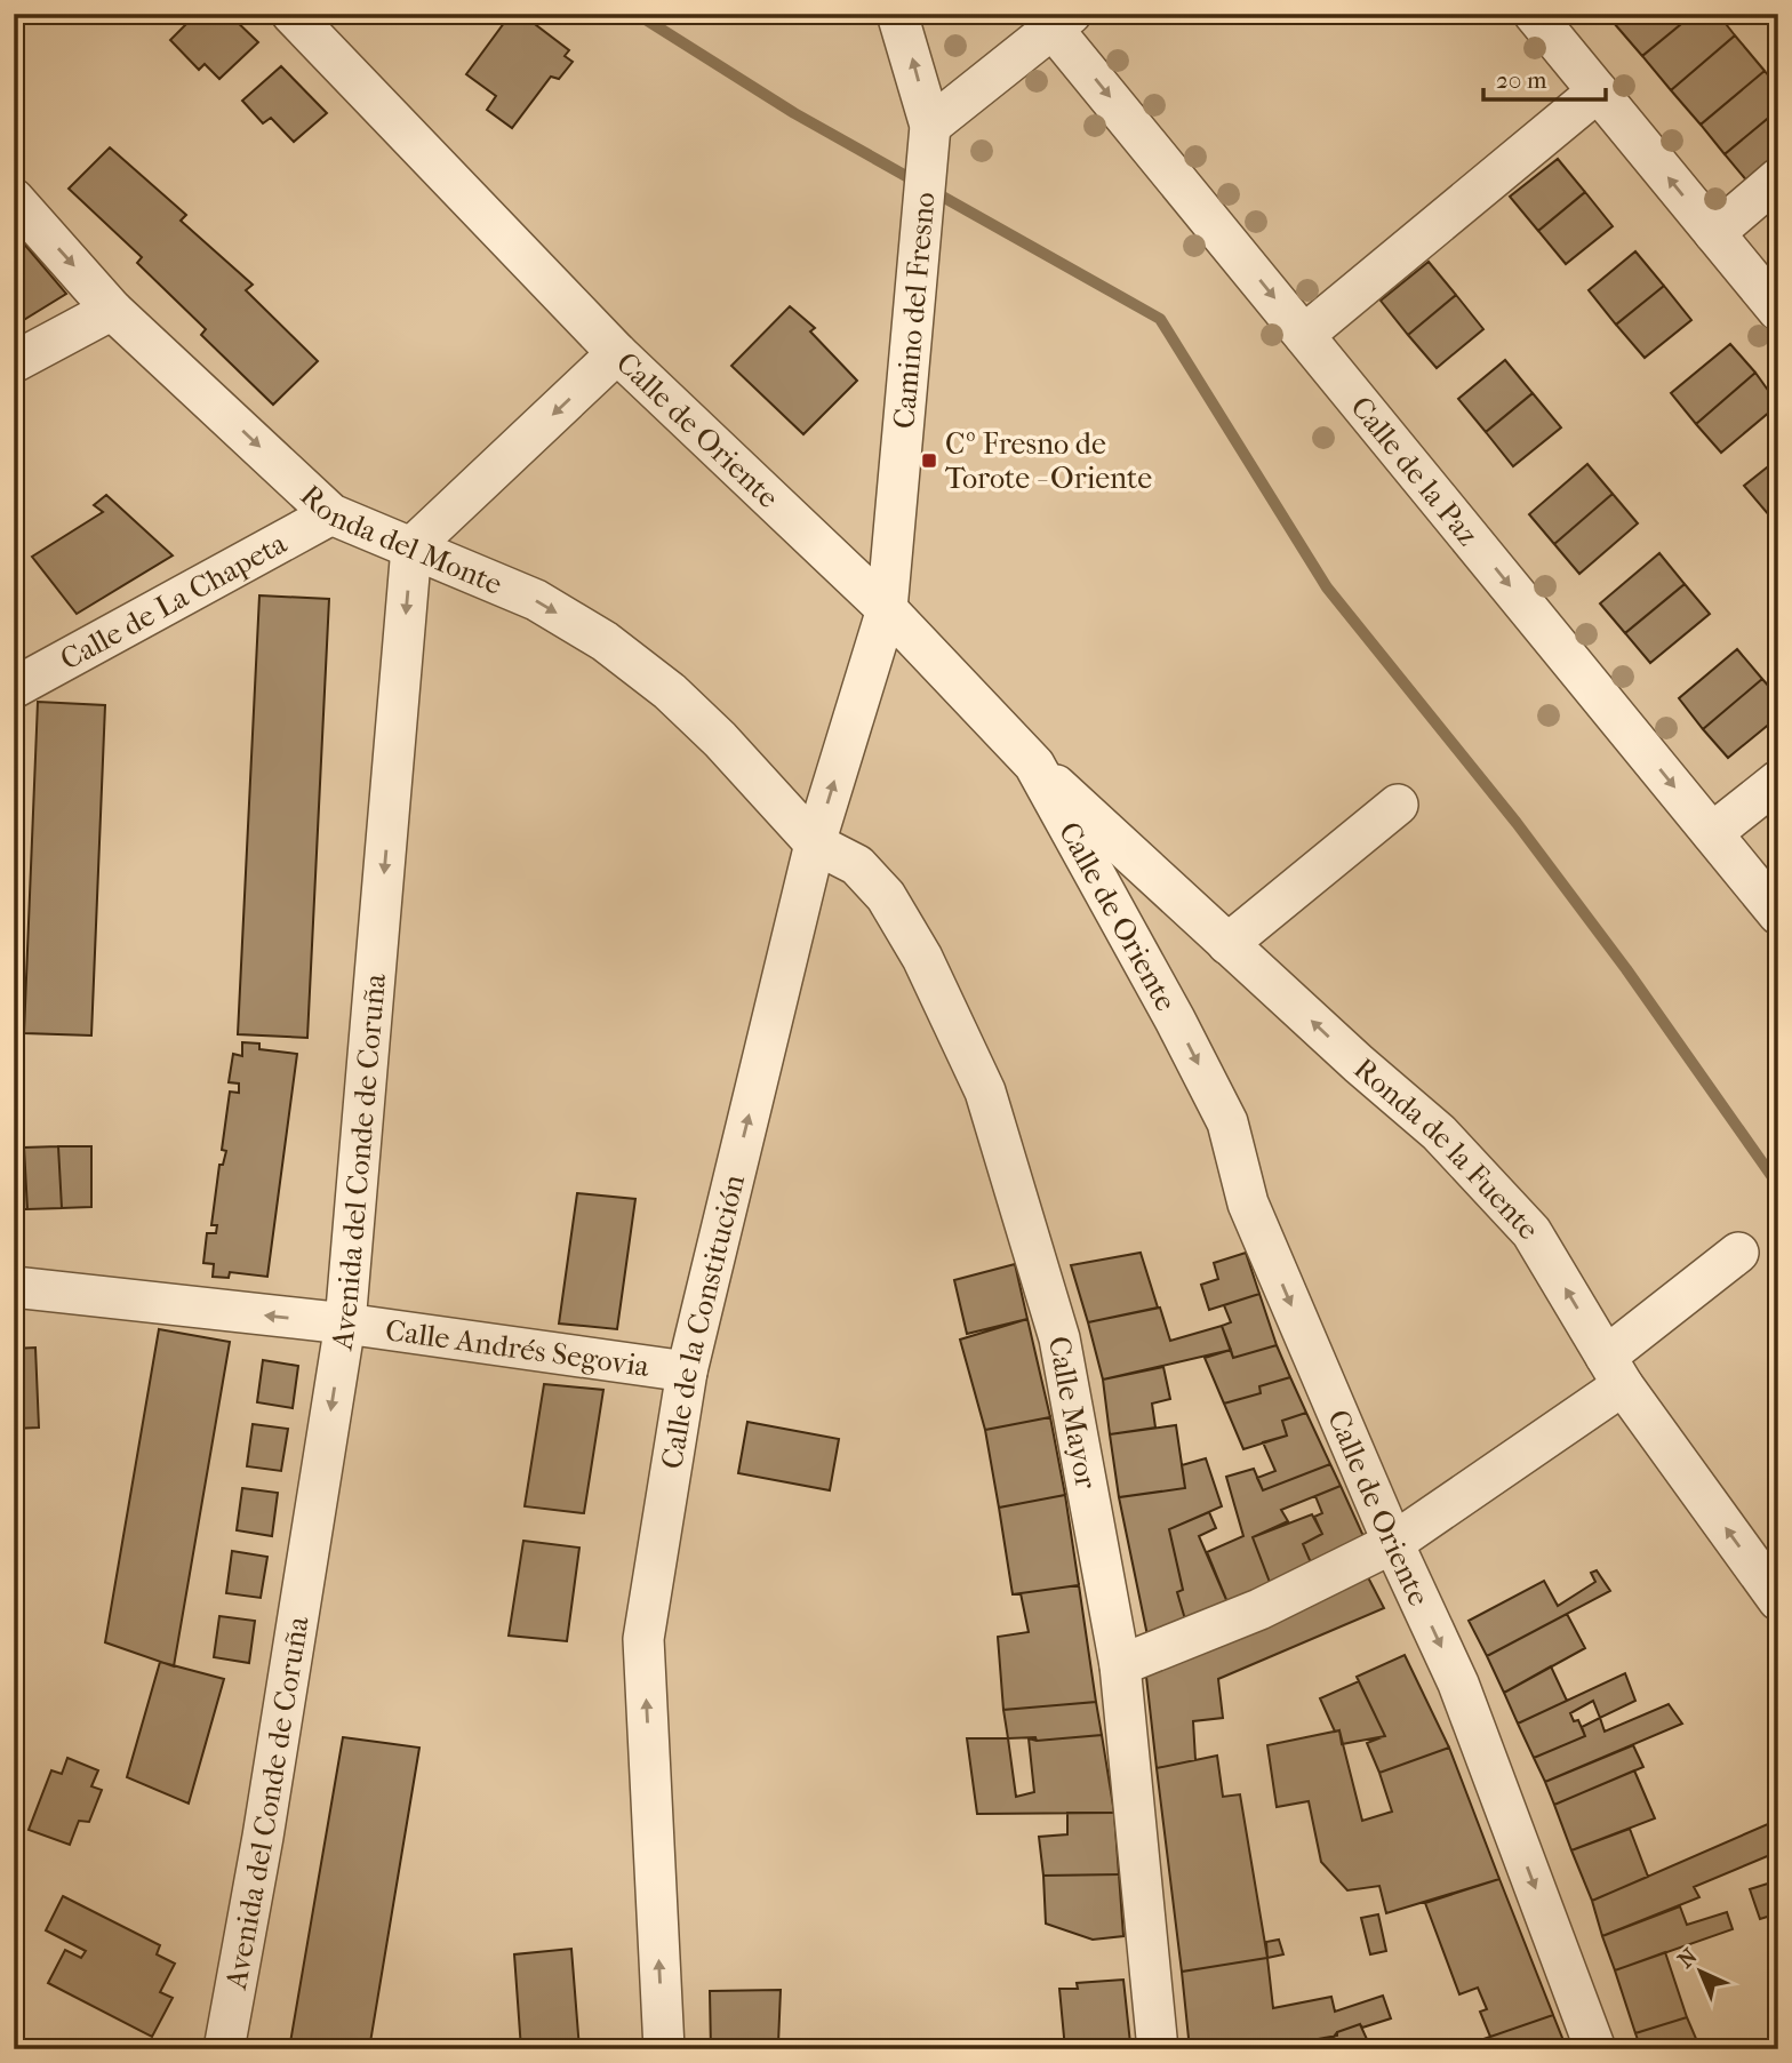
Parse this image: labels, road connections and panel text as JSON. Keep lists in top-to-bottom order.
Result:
{
  "streets": {
    "street": [
      "Camino del Fresno",
      "Calle de Oriente",
      "Calle de la Paz",
      "Ronda del Monte",
      "Calle de La Chapeta",
      "Ronda de la Fuente",
      "Avenida del Conde de Coruña",
      "Calle de la Constitución",
      "Calle Andrés Segovia",
      "Calle Mayor"
    ]
  },
  "crossings": [
    ["Camino del Fresno", "Calle de Oriente"],
    ["Camino del Fresno", "Calle de la Constitución"],
    ["Calle de Oriente", "Ronda de la Fuente"],
    ["Calle de Oriente", "Calle de la Constitución"],
    ["Ronda del Monte", "Calle de La Chapeta"],
    ["Ronda del Monte", "Avenida del Conde de Coruña"],
    ["Ronda del Monte", "Calle de la Constitución"],
    ["Ronda del Monte", "Calle Mayor"],
    ["Avenida del Conde de Coruña", "Calle Andrés Segovia"],
    ["Calle de la Constitución", "Calle Andrés Segovia"],
    ["Calle de la Constitución", "Calle Mayor"]
  ],
  "one_way": [
    "Calle de Oriente",
    "Calle de la Paz",
    "Ronda del Monte",
    "Ronda de la Fuente",
    "Avenida del Conde de Coruña",
    "Calle de la Constitución",
    "Calle Andrés Segovia"
  ],
  "places": {
    "transit": ["Cº Fresno de Torote - Oriente"]
  },
  "scale_bar": "20 m",
  "north": "top left"
}
